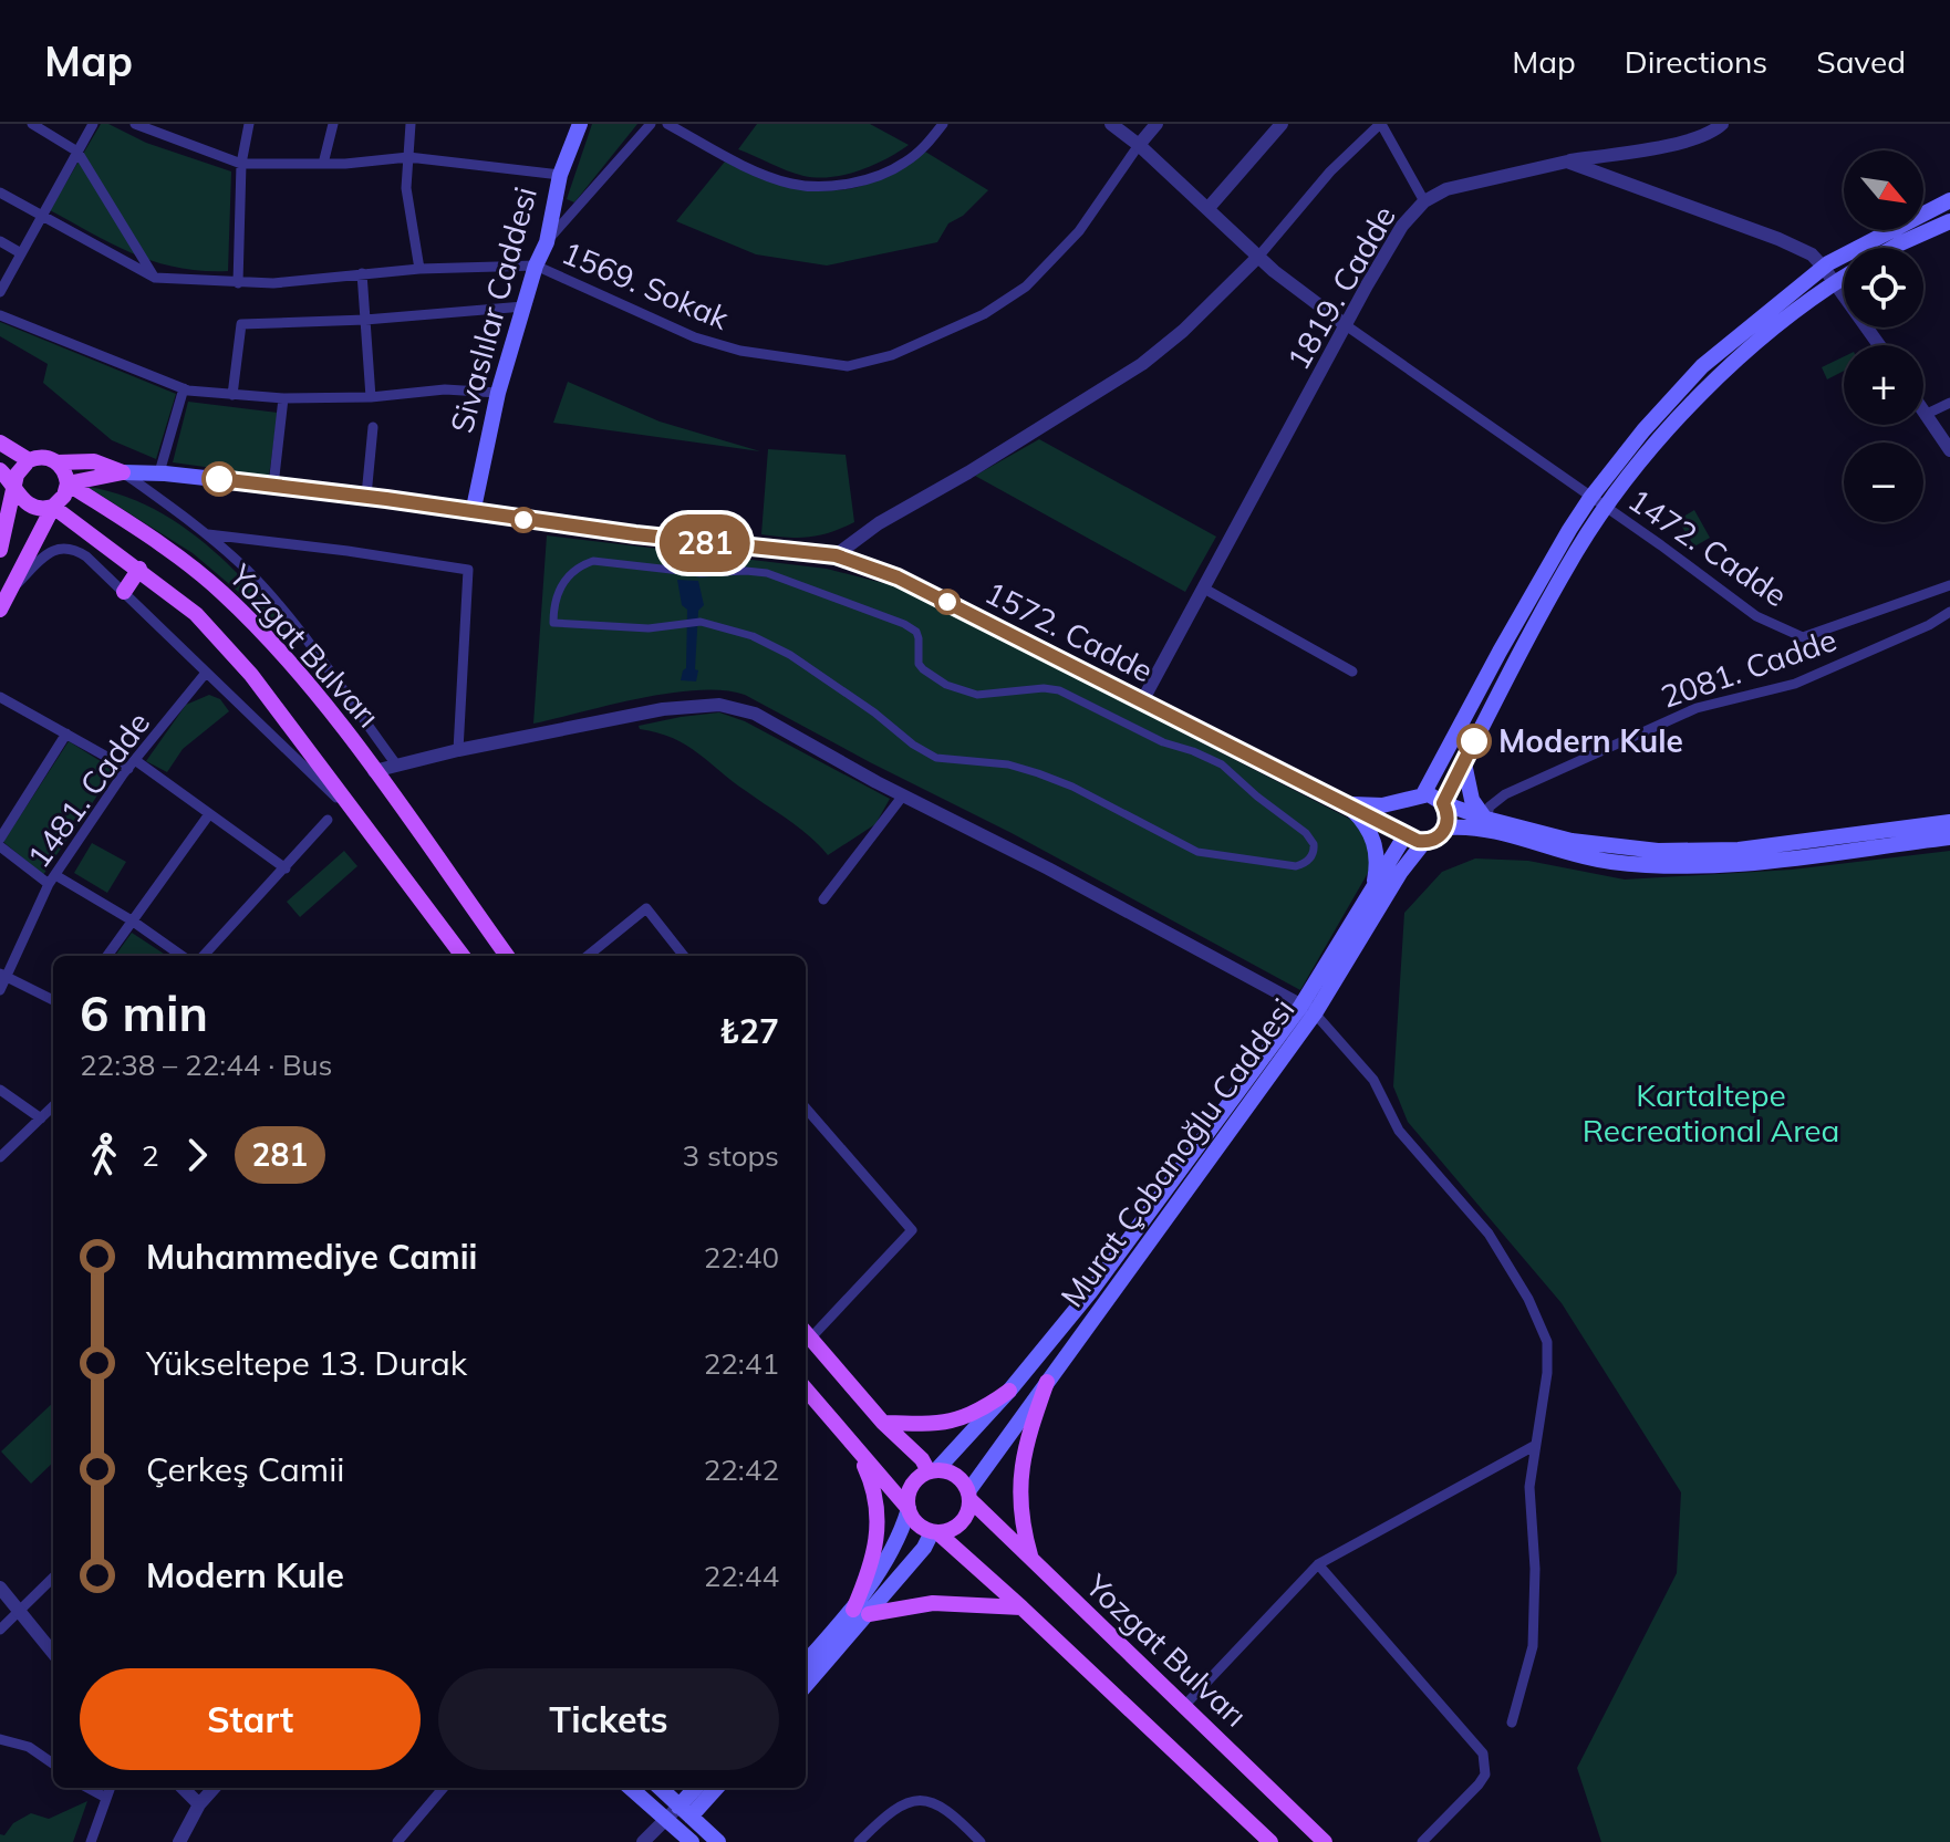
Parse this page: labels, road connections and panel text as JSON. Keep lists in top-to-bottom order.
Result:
{
  "streets": {
    "main road": [
      "Sivaslılar Caddesi",
      "1572. Cadde",
      "Yozgat Bulvarı",
      "Murat Çobanoğlu Caddesi"
    ],
    "street": [
      "1569. Sokak",
      "1819. Cadde",
      "1472. Cadde",
      "2081. Cadde",
      "1481. Cadde"
    ]
  },
  "crossings": [
    ["1569. Sokak", "Sivaslılar Caddesi"],
    ["1819. Cadde", "1472. Cadde"],
    ["1819. Cadde", "1572. Cadde"],
    ["Sivaslılar Caddesi", "1572. Cadde"],
    ["1572. Cadde", "Murat Çobanoğlu Caddesi"],
    ["Yozgat Bulvarı", "Murat Çobanoğlu Caddesi"]
  ],
  "parks": ["Kartaltepe Recreational Area"],
  "places": ["Modern Kule"],
  "lines": ["bus line 281"],
  "north": "bottom right",
  "page": {
    "header": "Map",
    "nav": ["Map", "Directions", "Saved"],
    "on_map": "281",
    "map_buttons": ["+", "−"],
    "heading": ["6 min", "22:38 – 22:44 · Bus", "₺27"],
    "legs": ["2", "281", "3 stops"],
    "list": [
      {
        "name": "Muhammediye Camii",
        "value": "22:40"
      },
      {
        "name": "Yükseltepe 13. Durak",
        "value": "22:41"
      },
      {
        "name": "Çerkeş Camii",
        "value": "22:42"
      },
      {
        "name": "Modern Kule",
        "value": "22:44"
      }
    ],
    "buttons": ["Start", "Tickets"]
  }
}
